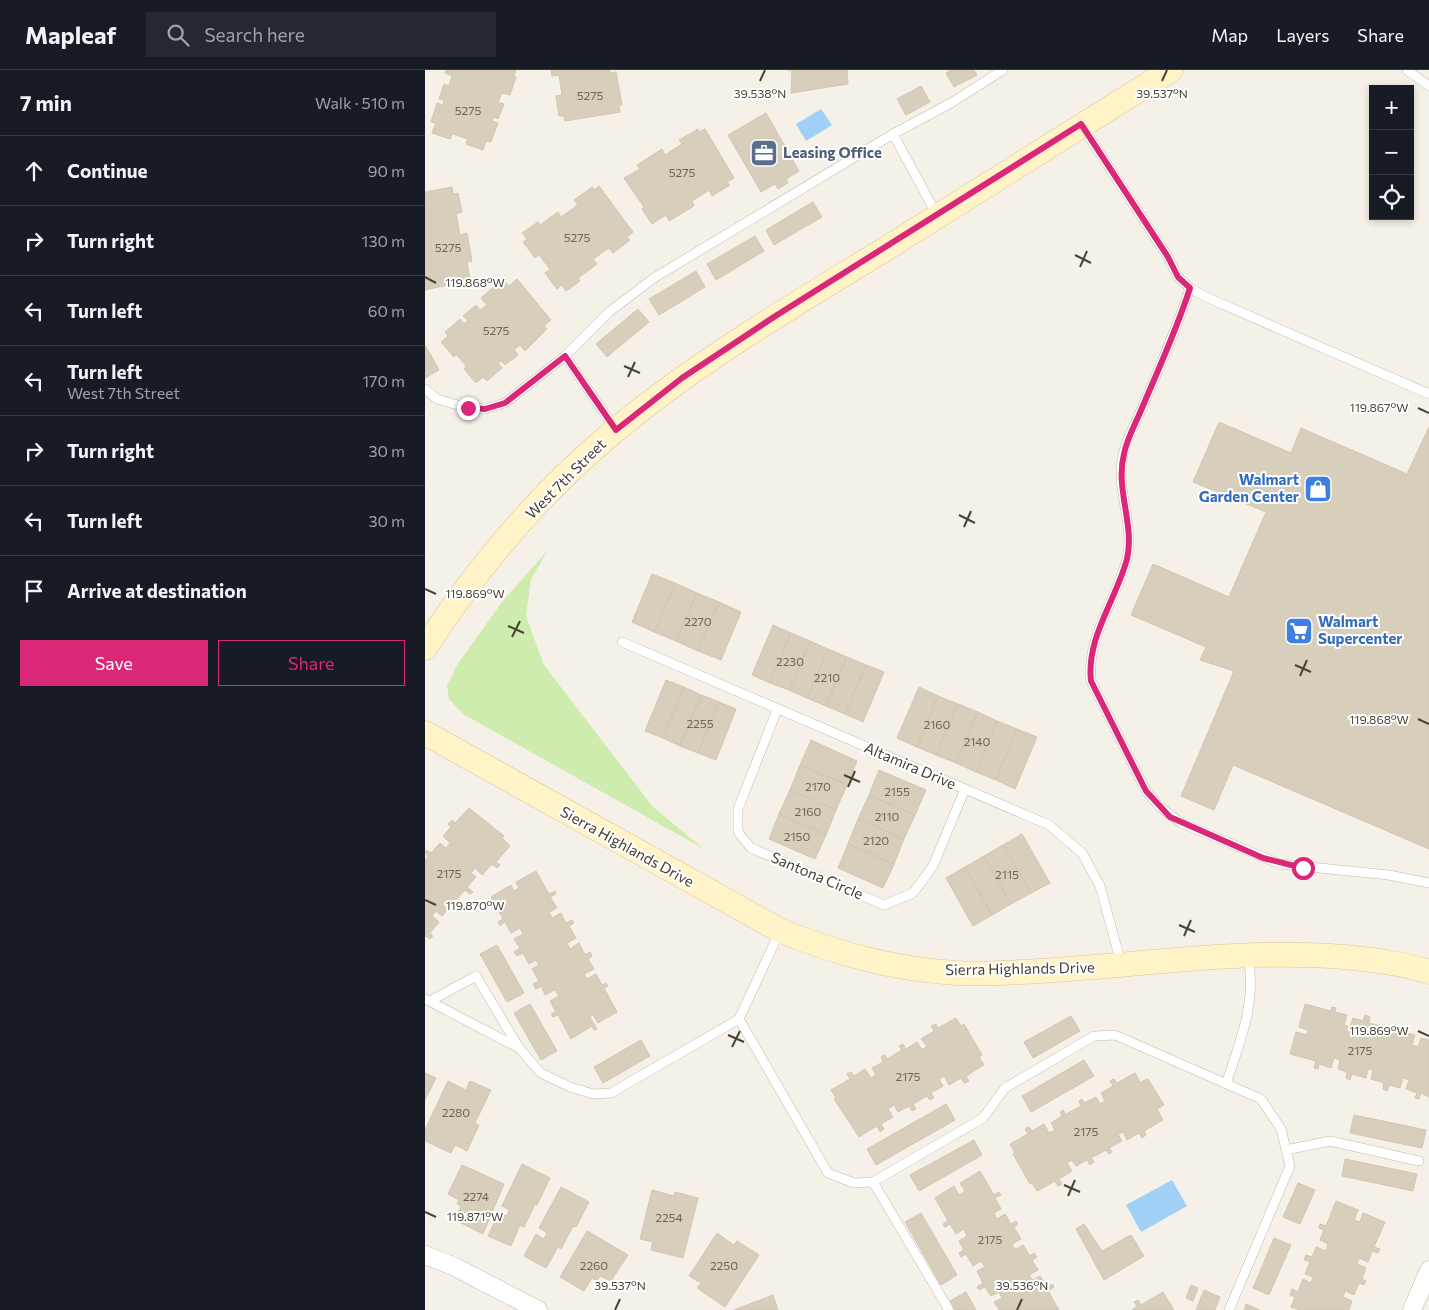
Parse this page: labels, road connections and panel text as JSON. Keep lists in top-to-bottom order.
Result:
{
  "streets": {
    "street": ["West 7th Street", "Sierra Highlands Drive"],
    "lane": ["Altamira Drive", "Santona Circle"]
  },
  "crossings": [
    ["Altamira Drive", "Sierra Highlands Drive"],
    ["Altamira Drive", "Santona Circle"]
  ],
  "places": {
    "office": ["Leasing Office"],
    "shop": ["Walmart Garden Center"],
    "supermarket": ["Walmart Supercenter"]
  },
  "house_numbers": [
    "5275",
    "5275",
    "5275",
    "5275",
    "5275",
    "5275",
    "2270",
    "2230",
    "2210",
    "2255",
    "2160",
    "2140",
    "2170",
    "2155",
    "2160",
    "2110",
    "2150",
    "2120",
    "2175",
    "2115",
    "2175",
    "2175",
    "2280",
    "2175",
    "2274",
    "2254",
    "2175",
    "2260",
    "2250"
  ],
  "page": {
    "header": "Mapleaf",
    "search": "Search here",
    "nav": ["Map", "Layers", "Share"],
    "heading": ["7 min", "Walk · 510 m"],
    "map_buttons": ["+", "−"],
    "list": [
      ["Continue", "90 m"],
      ["Turn right", "130 m"],
      ["Turn left", "60 m"],
      ["Turn left", "West 7th Street", "170 m"],
      ["Turn right", "30 m"],
      ["Turn left", "30 m"],
      "Arrive at destination"
    ],
    "buttons": ["Save", "Share"]
  },
  "coordinates": [
    "39.538°N",
    "39.537°N",
    "119.868°W",
    "119.867°W",
    "119.869°W",
    "119.870°W",
    "119.871°W",
    "39.536°N"
  ]
}
